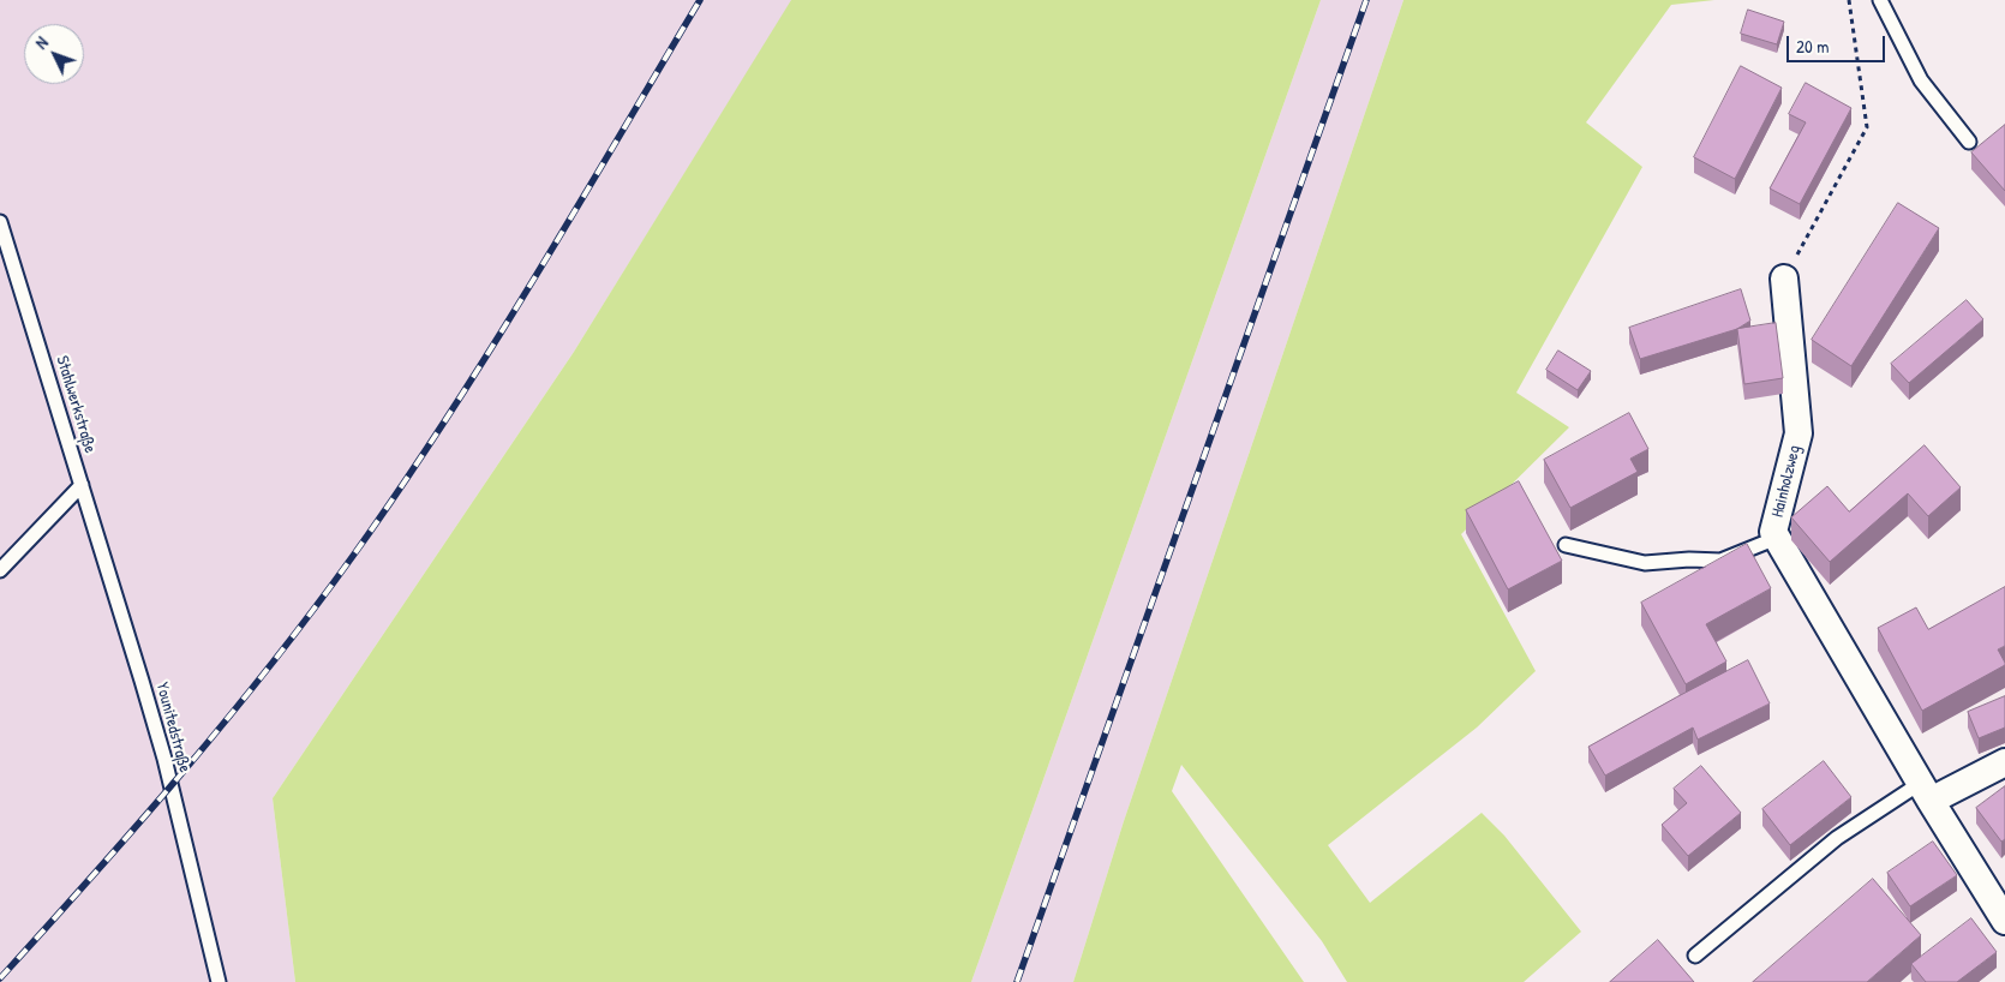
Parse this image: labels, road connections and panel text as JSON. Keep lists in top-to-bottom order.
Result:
{
  "streets": {
    "street": ["Hainholzweg"],
    "lane": ["Stahlwerkstraße", "Younitedstraße"]
  },
  "crossings": [
    ["Stahlwerkstraße", "Younitedstraße"]
  ],
  "scale_bar": "20 m",
  "north": "top left"
}
